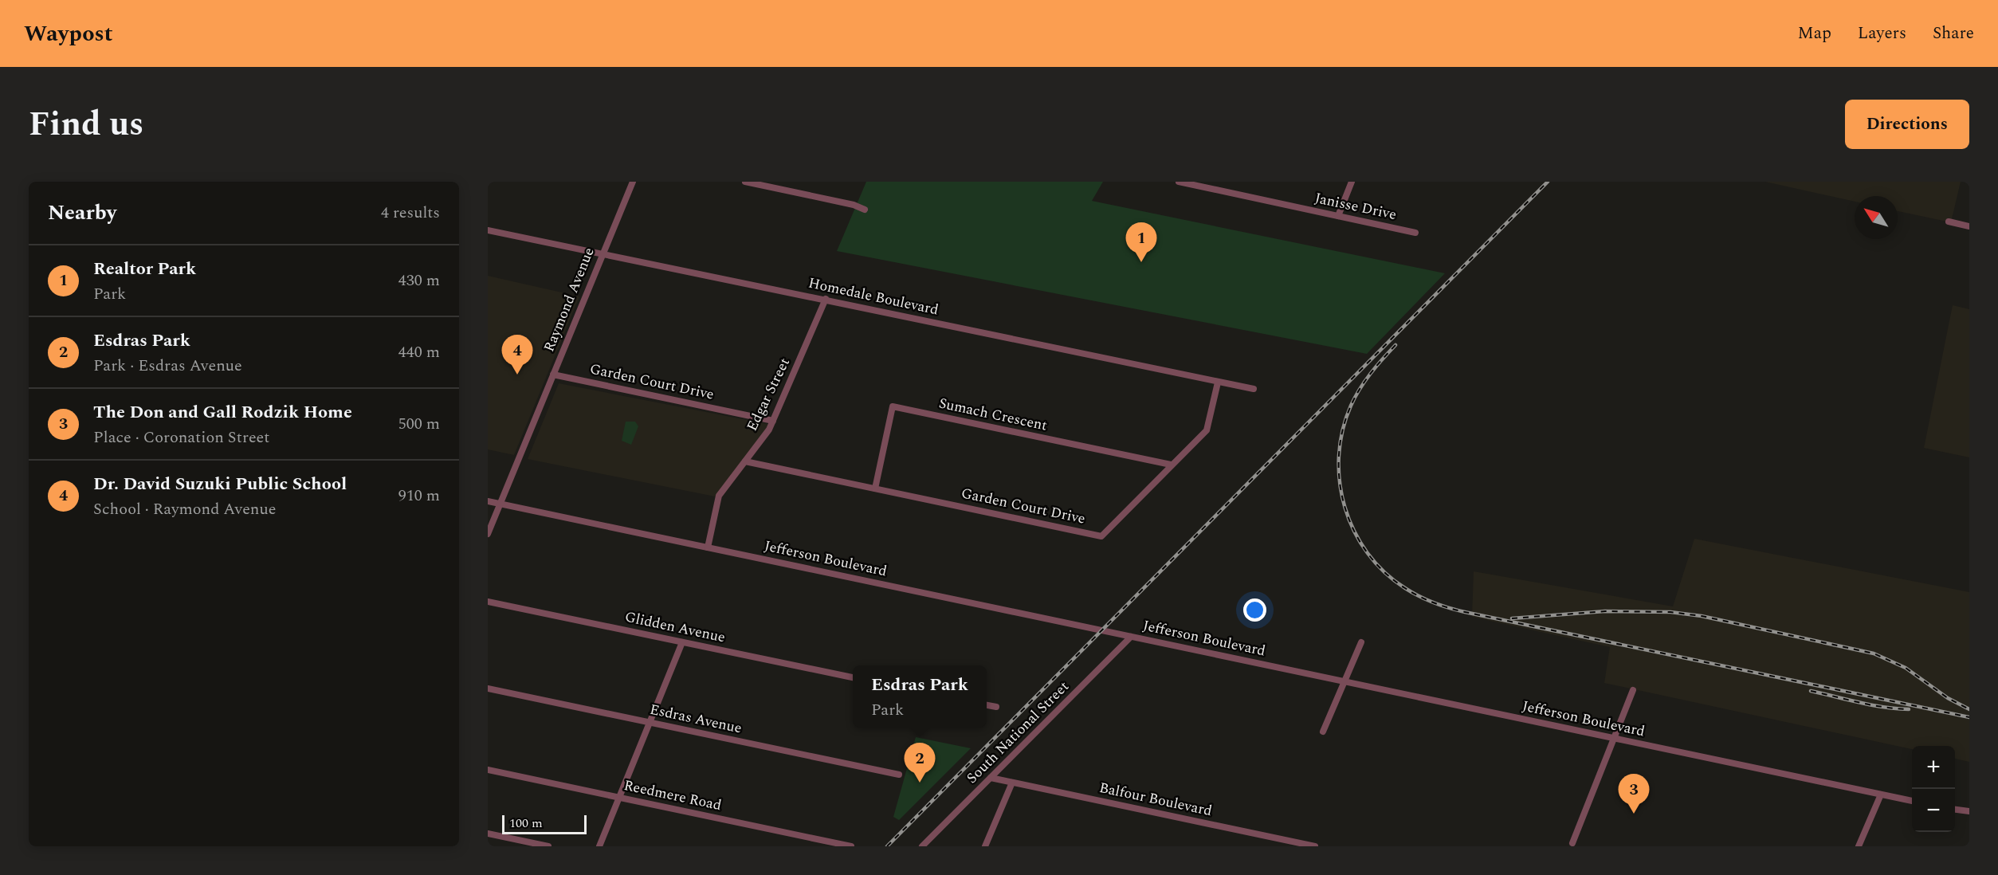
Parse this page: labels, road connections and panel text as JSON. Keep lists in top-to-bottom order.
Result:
{
  "streets": {
    "street": [
      "Janisse Drive",
      "Homedale Boulevard",
      "Raymond Avenue",
      "Garden Court Drive",
      "Edgar Street",
      "Sumach Crescent",
      "Jefferson Boulevard",
      "Glidden Avenue",
      "Esdras Avenue",
      "South National Street",
      "Reedmere Road",
      "Balfour Boulevard"
    ]
  },
  "crossings": [
    ["Homedale Boulevard", "Raymond Avenue"],
    ["Homedale Boulevard", "Garden Court Drive"],
    ["Homedale Boulevard", "Edgar Street"],
    ["Raymond Avenue", "Garden Court Drive"],
    ["Raymond Avenue", "Jefferson Boulevard"],
    ["Garden Court Drive", "Edgar Street"],
    ["Garden Court Drive", "Sumach Crescent"],
    ["Edgar Street", "Jefferson Boulevard"],
    ["Jefferson Boulevard", "South National Street"],
    ["South National Street", "Balfour Boulevard"]
  ],
  "scale_bar": "100 m",
  "north": "top left",
  "page": {
    "header": "Waypost",
    "nav": ["Map", "Layers", "Share"],
    "title": "Find us",
    "buttons": "Directions",
    "heading": ["Nearby", "4 results"],
    "pins": [
      "1",
      "4",
      "2",
      "3"
    ],
    "list": [
      {
        "mark": "1",
        "name": "Realtor Park",
        "note": "Park",
        "value": "430 m"
      },
      {
        "mark": "2",
        "name": "Esdras Park",
        "note": "Park · Esdras Avenue",
        "value": "440 m"
      },
      {
        "mark": "3",
        "name": "The Don and Gall Rodzik Home",
        "note": "Place · Coronation Street",
        "value": "500 m"
      },
      {
        "mark": "4",
        "name": "Dr. David Suzuki Public School",
        "note": "School · Raymond Avenue",
        "value": "910 m"
      }
    ],
    "popup": ["Esdras Park", "Park"],
    "map_buttons": ["+", "−"],
    "scale": "100 m"
  }
}
